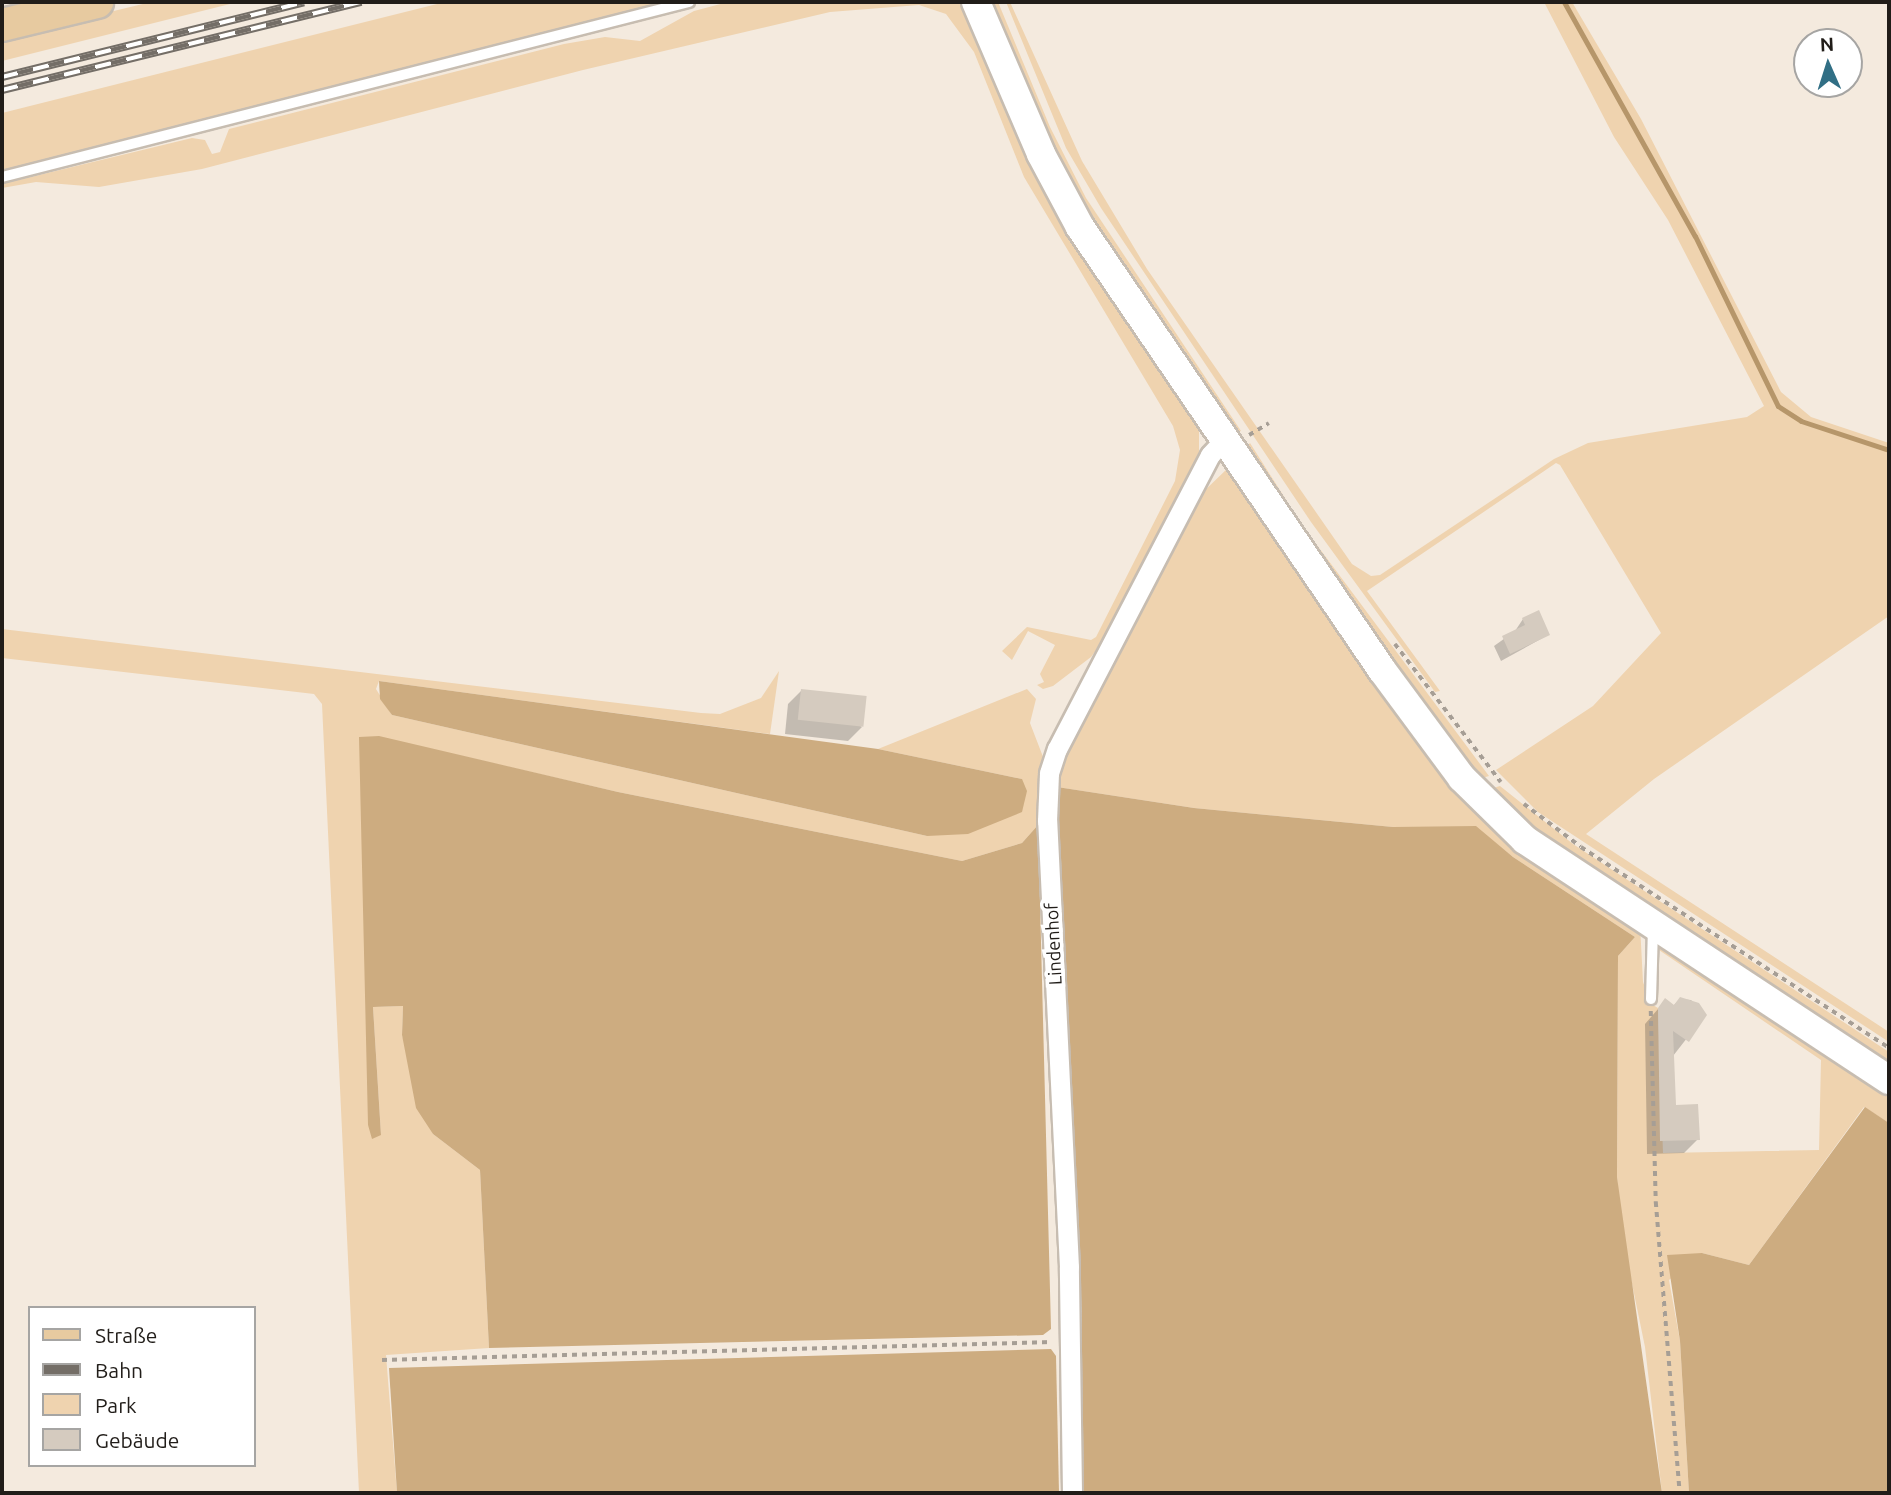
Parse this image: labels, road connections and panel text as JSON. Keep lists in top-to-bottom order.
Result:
{
  "streets": {
    "street": ["Lindenhof"]
  },
  "legend": [
    "Straße",
    "Bahn",
    "Park",
    "Gebäude"
  ],
  "north": "top"
}
